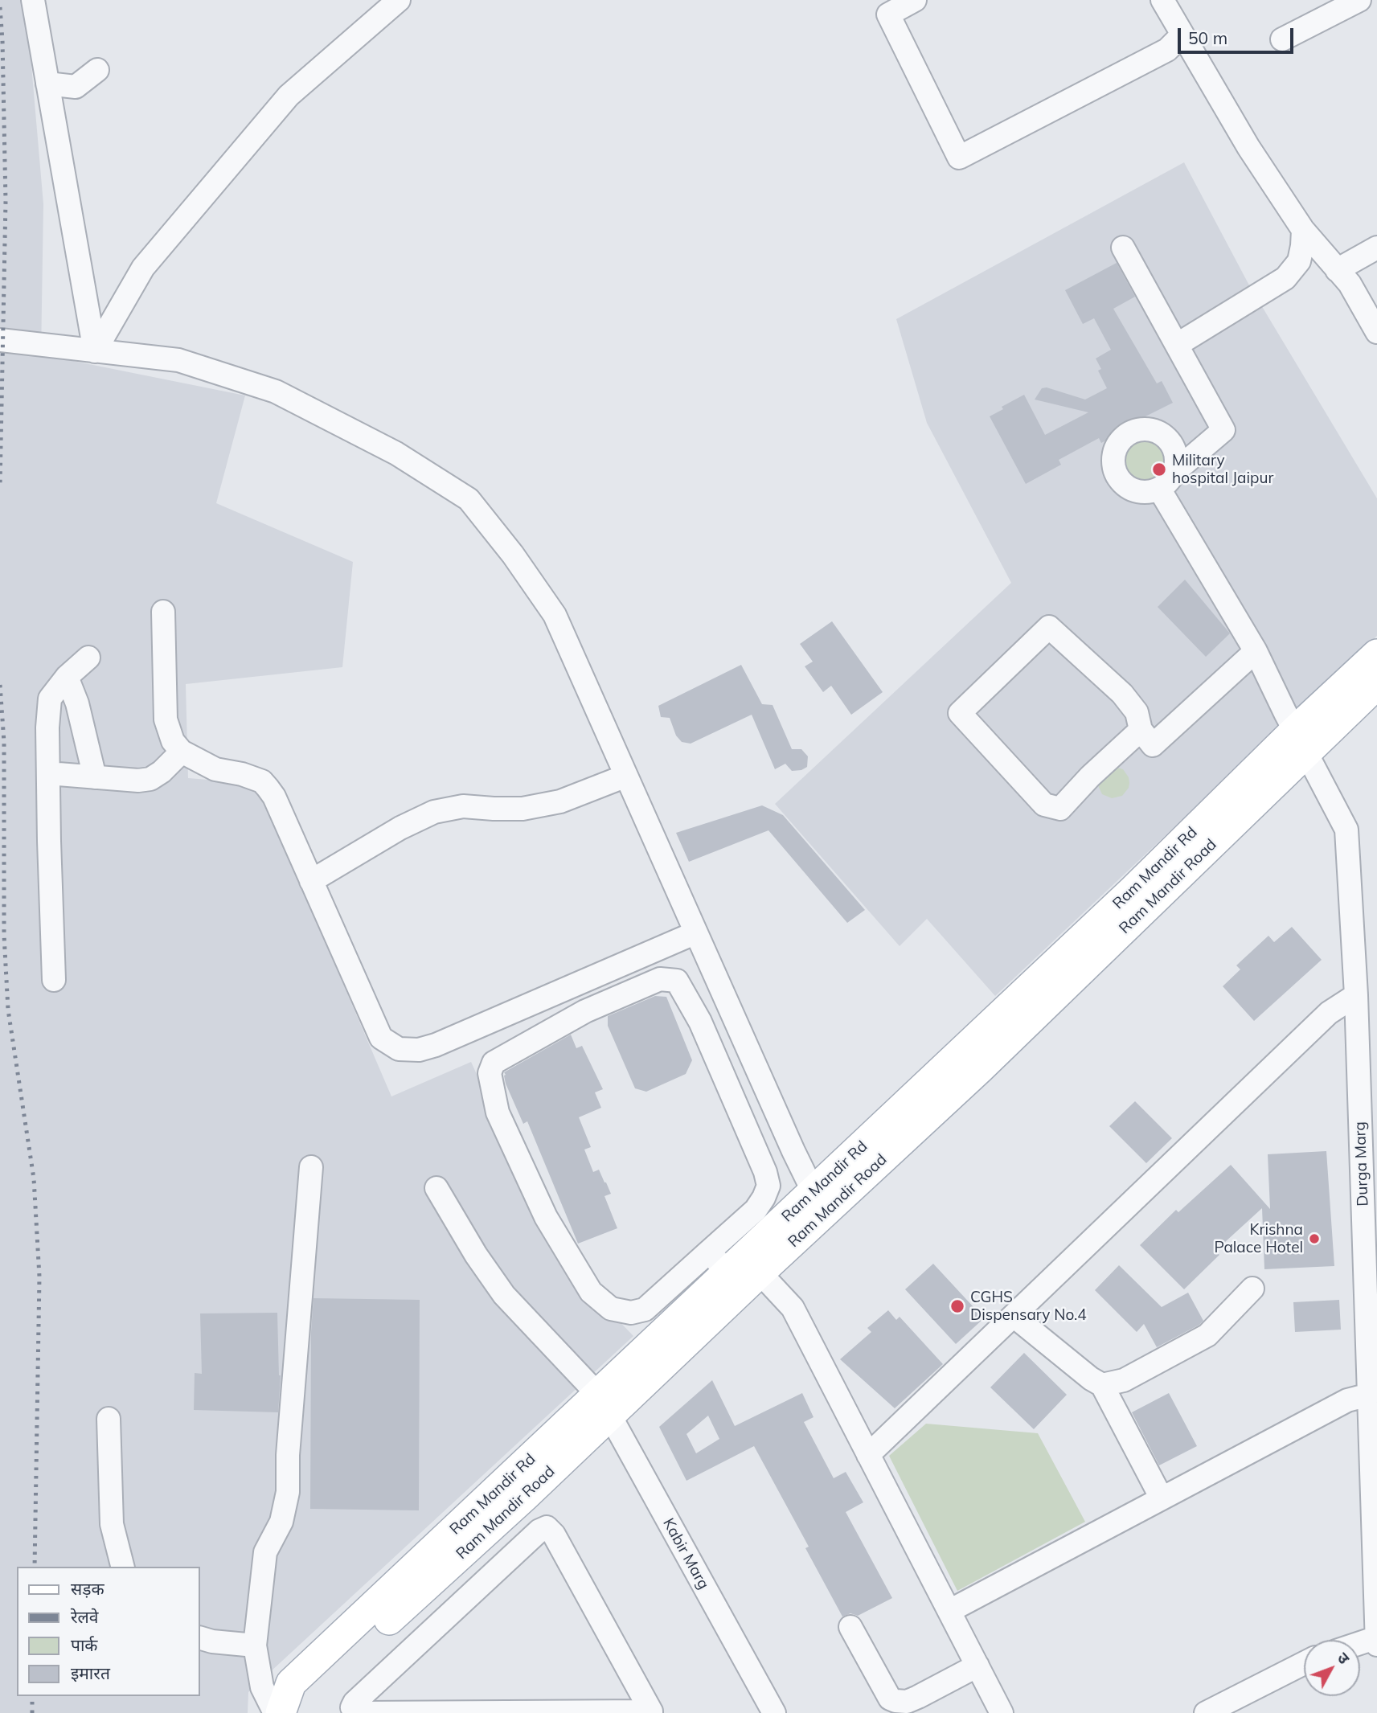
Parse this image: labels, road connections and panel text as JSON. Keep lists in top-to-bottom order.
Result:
{
  "streets": {
    "main road": ["Ram Mandir Rd", "Ram Mandir Road"],
    "street": ["Durga Marg", "Kabir Marg"]
  },
  "crossings": [
    ["Ram Mandir Rd", "Ram Mandir Road"],
    ["Ram Mandir Rd", "Durga Marg"],
    ["Ram Mandir Rd", "Kabir Marg"],
    ["Ram Mandir Road", "Kabir Marg"]
  ],
  "places": ["Military hospital Jaipur", "Krishna Palace Hotel", "CGHS Dispensary No.4"],
  "legend": [
    "सड़क",
    "रेलवे",
    "पार्क",
    "इमारत"
  ],
  "scale_bar": "50 m",
  "north": "top right"
}
